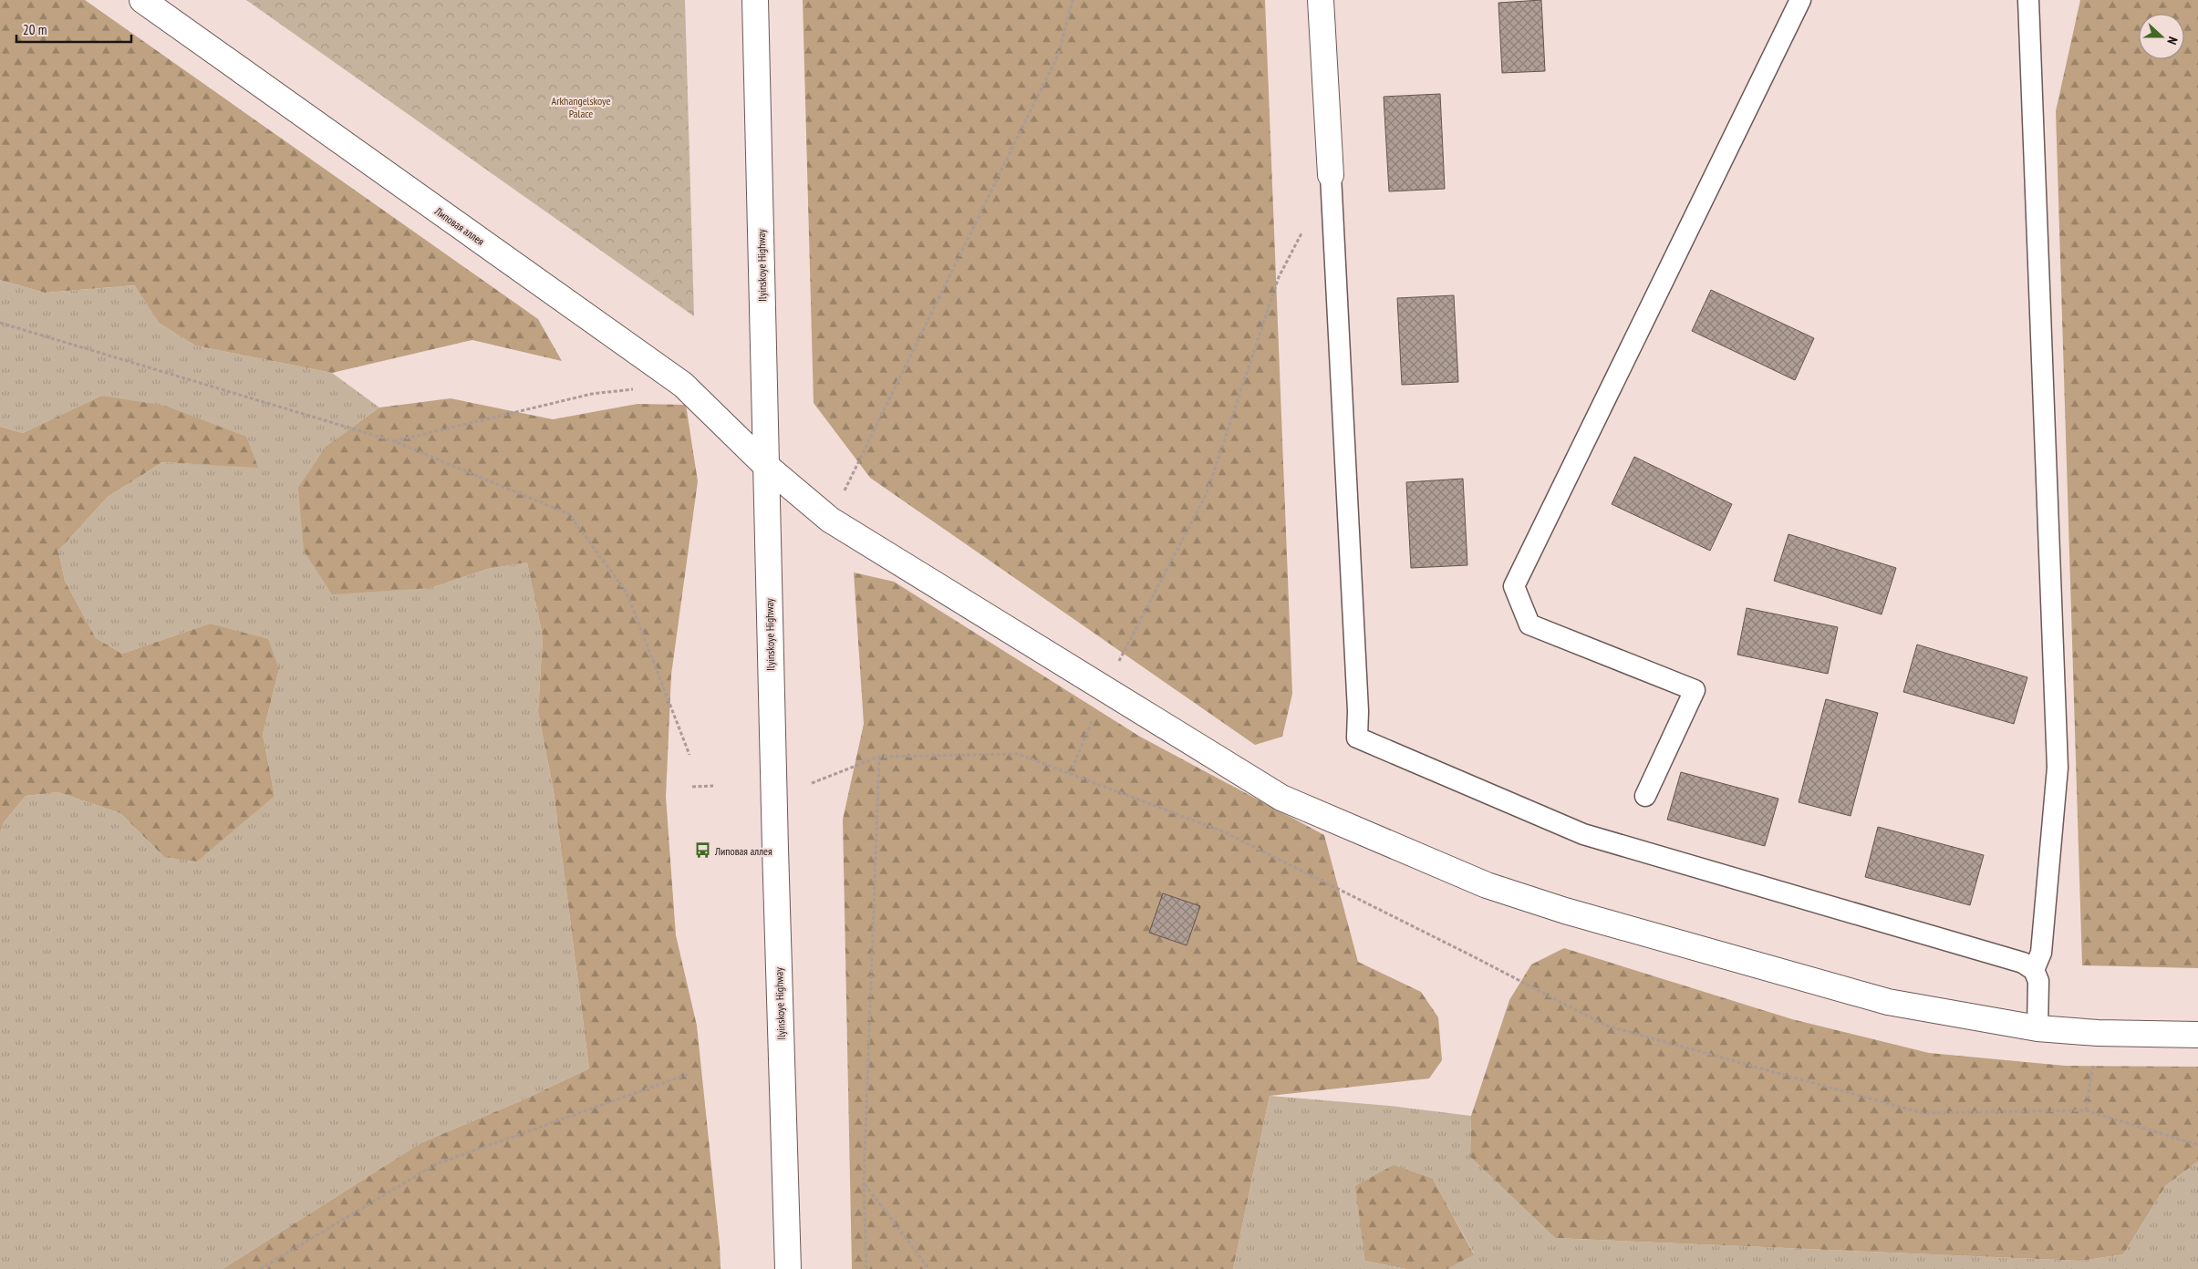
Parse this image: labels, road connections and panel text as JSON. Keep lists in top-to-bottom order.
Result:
{
  "streets": {
    "street": ["Липовая аллея", "Ilyinskoye Highway"]
  },
  "crossings": [
    ["Липовая аллея", "Ilyinskoye Highway"]
  ],
  "parks": ["Arkhangelskoye Palace"],
  "places": {
    "bus stop": ["Липовая аллея"]
  },
  "scale_bar": "20 m",
  "north": "right"
}
